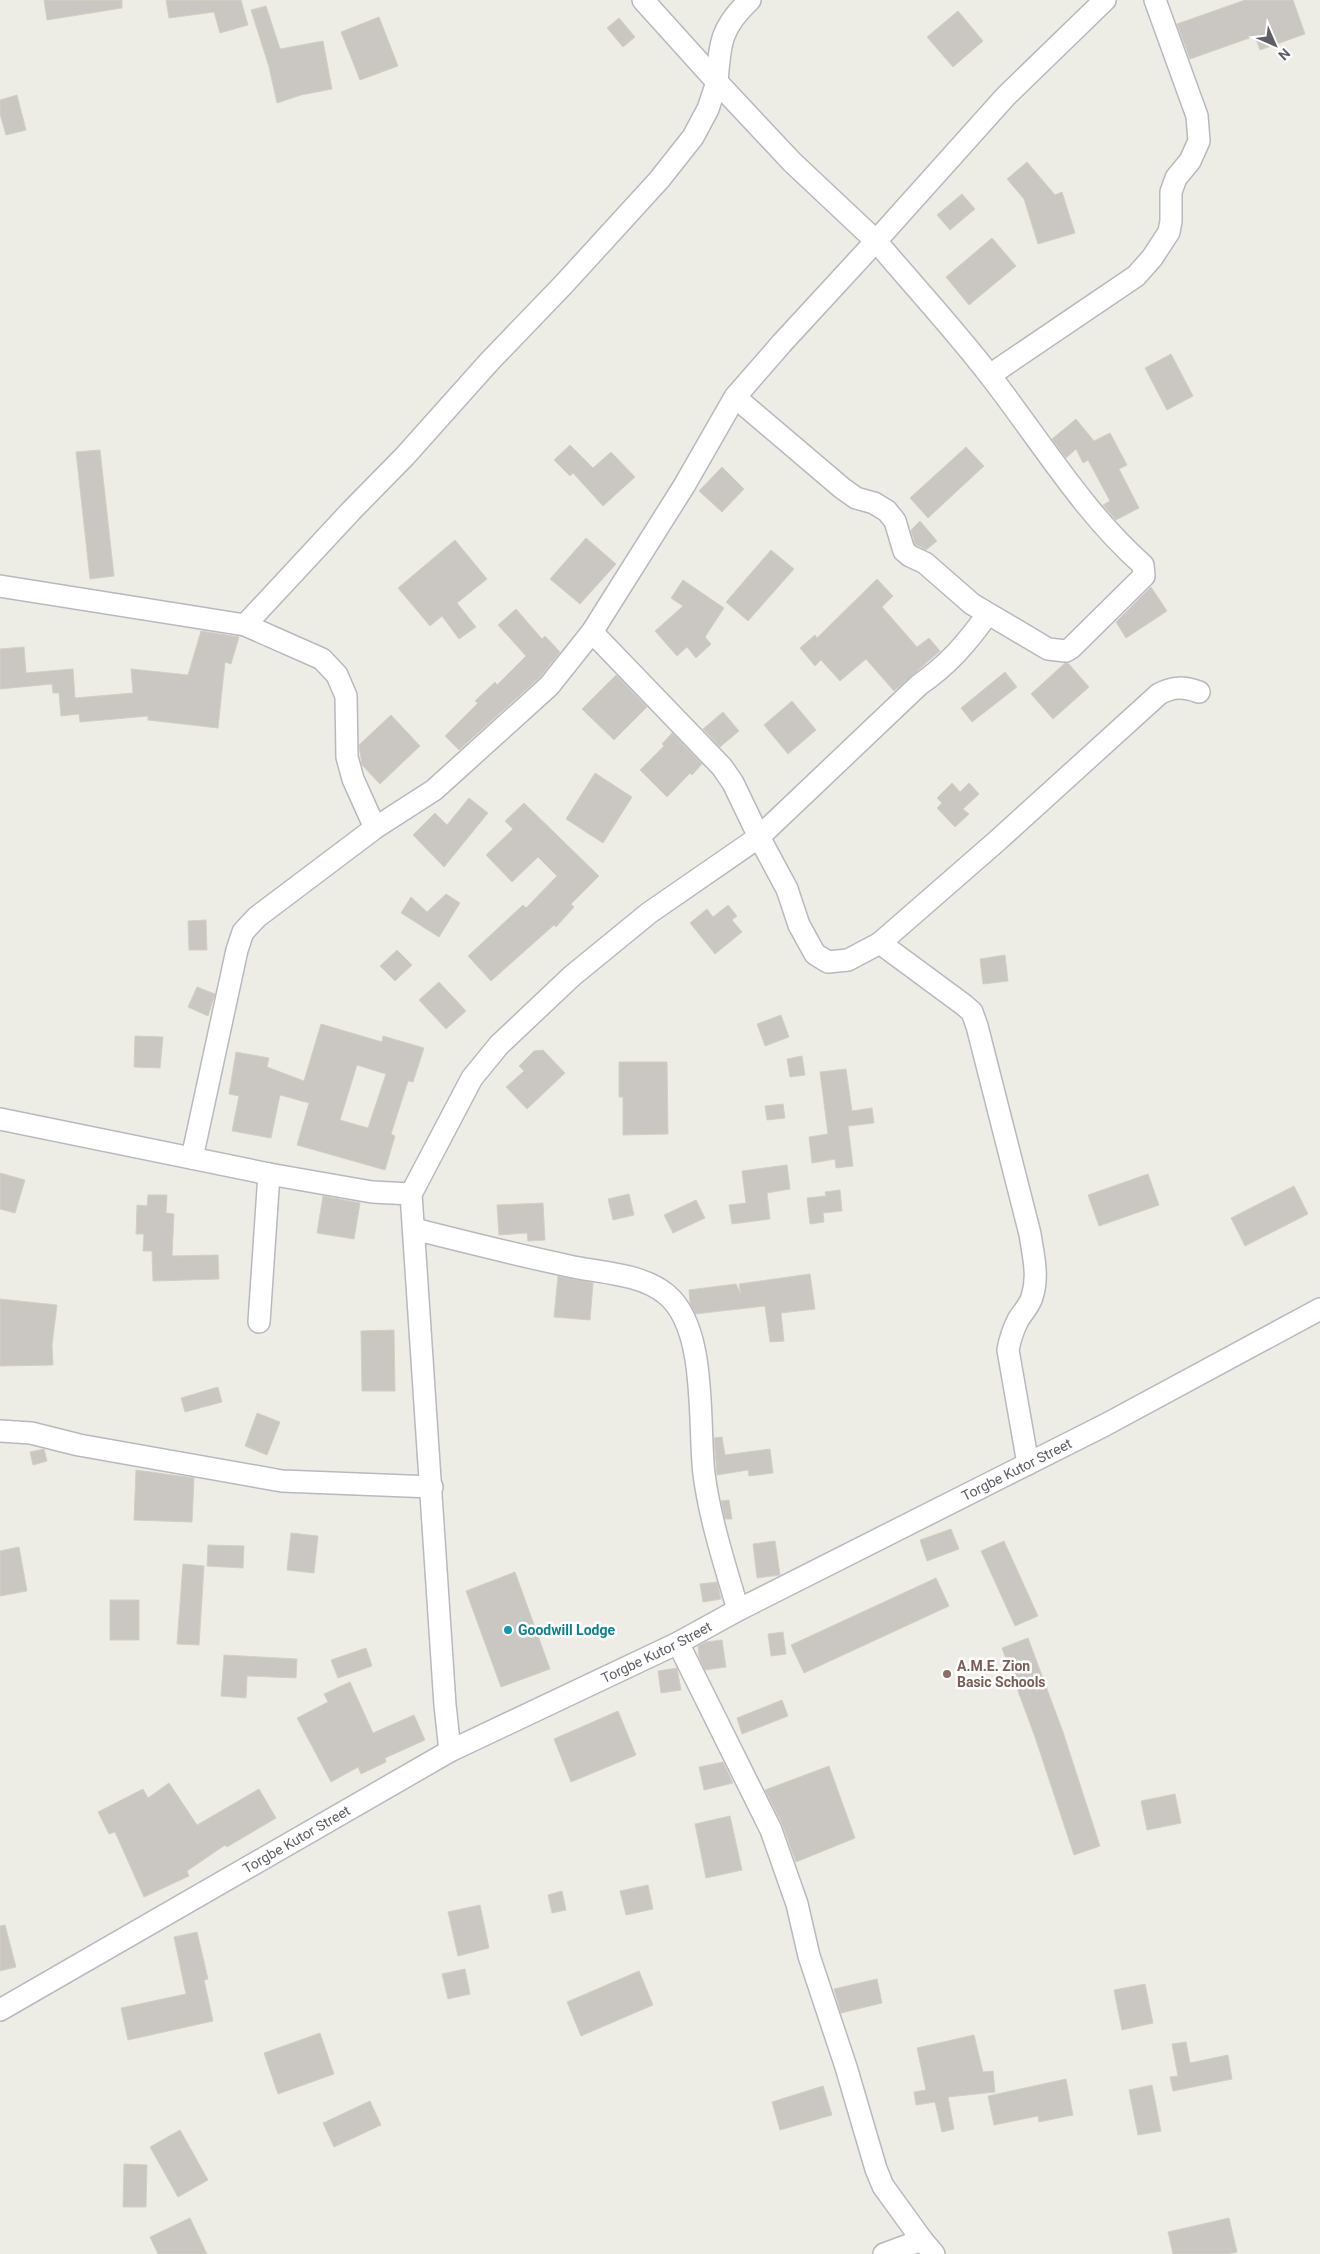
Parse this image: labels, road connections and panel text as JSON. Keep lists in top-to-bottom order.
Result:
{
  "streets": {
    "street": ["Torgbe Kutor Street"]
  },
  "places": ["Goodwill Lodge", "A.M.E. Zion Basic Schools"],
  "north": "bottom right"
}
